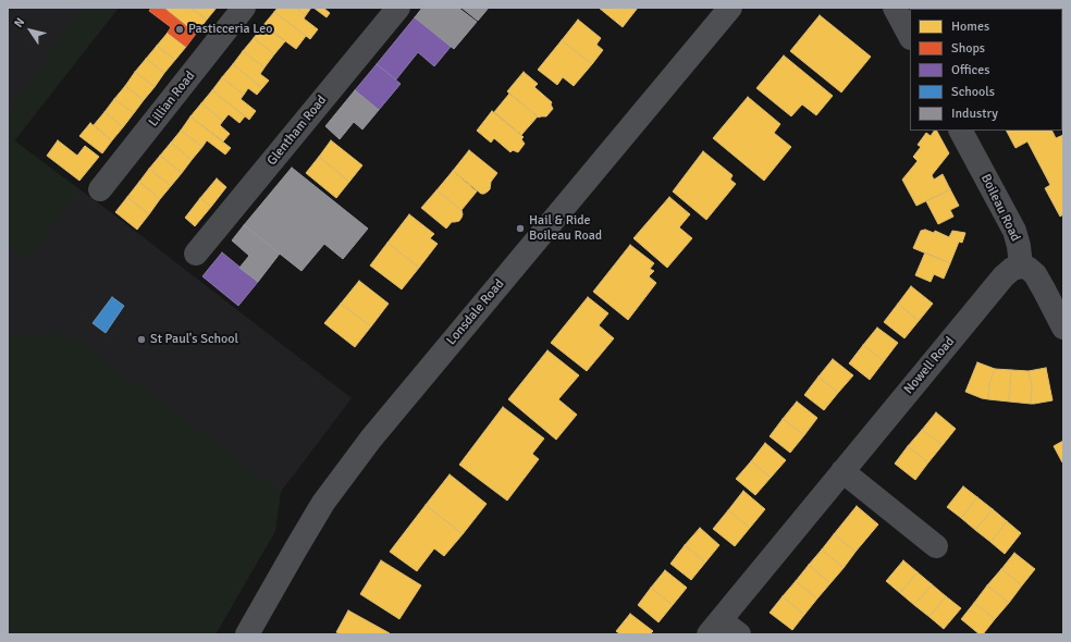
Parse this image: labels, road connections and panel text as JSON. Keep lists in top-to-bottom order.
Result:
{
  "streets": {
    "main road": ["Lonsdale Road"],
    "street": [
      "Lillian Road",
      "Glentham Road",
      "Boileau Road",
      "Nowell Road"
    ]
  },
  "crossings": [
    ["Boileau Road", "Nowell Road"]
  ],
  "places": ["Pasticceria Leo", "Hail & Ride Boileau Road", "St Paul's School"],
  "legend": [
    "Homes",
    "Shops",
    "Offices",
    "Schools",
    "Industry"
  ],
  "north": "top left"
}
